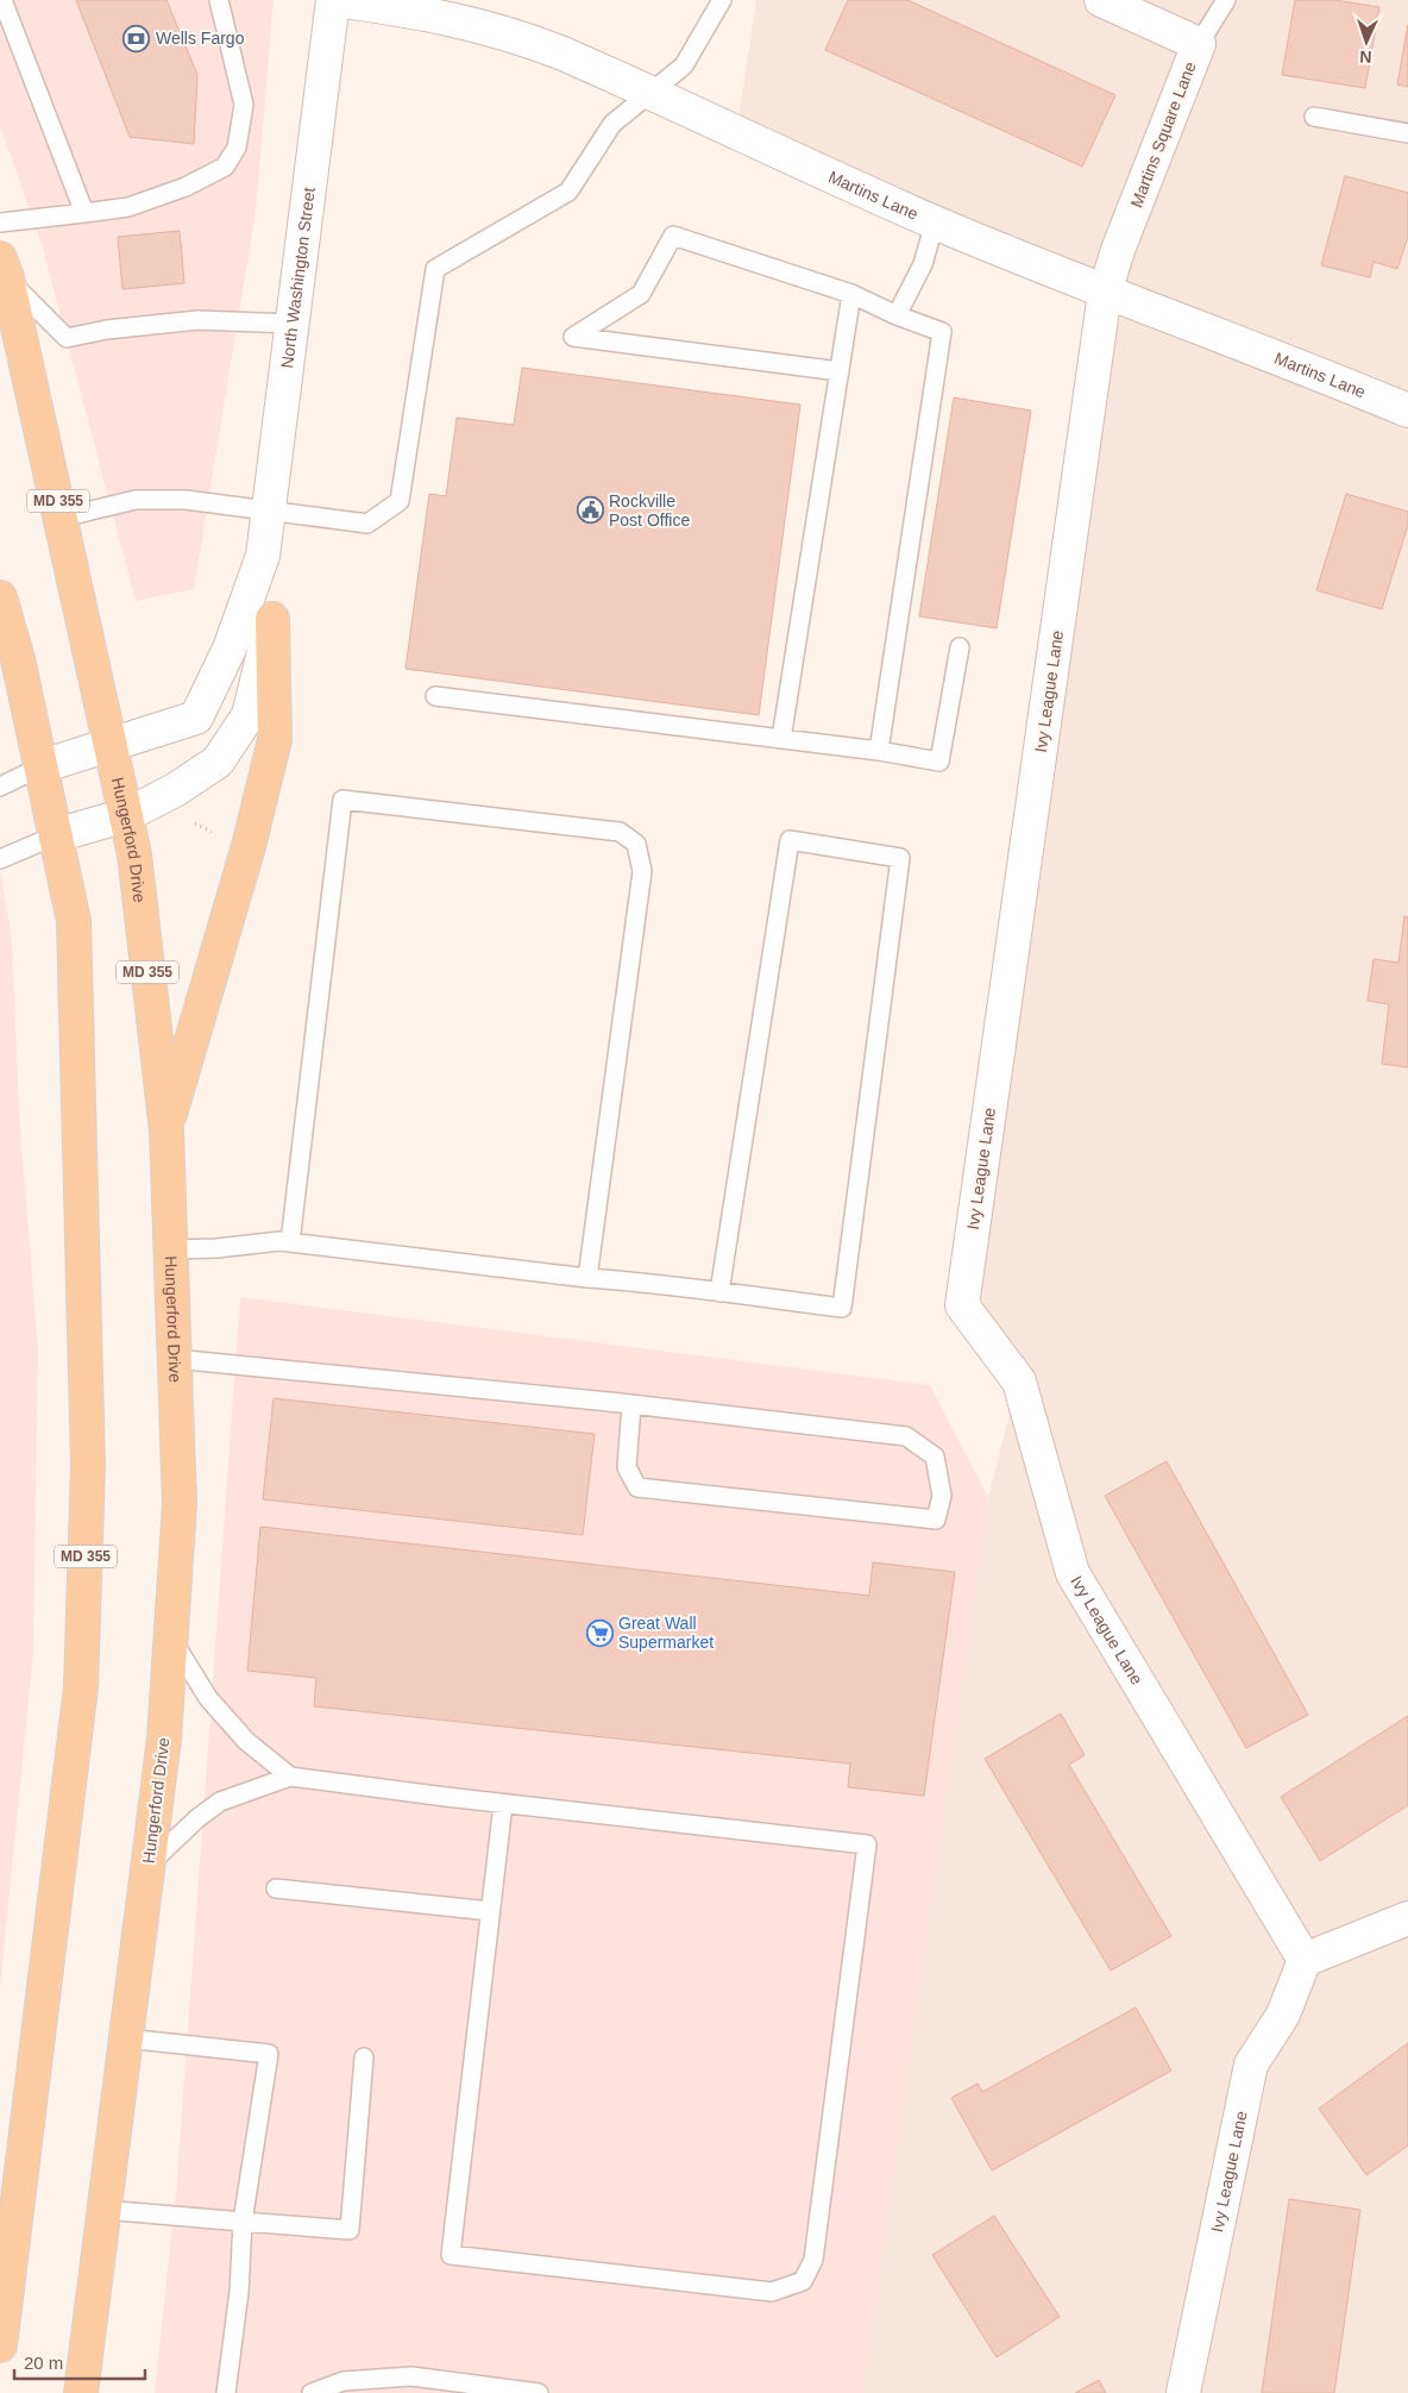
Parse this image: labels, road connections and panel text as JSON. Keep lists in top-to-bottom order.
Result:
{
  "streets": {
    "main road": ["MD 355", "Hungerford Drive"],
    "street": [
      "Martins Square Lane",
      "Martins Lane",
      "North Washington Street",
      "Ivy League Lane"
    ]
  },
  "crossings": [
    ["Martins Square Lane", "Martins Lane"],
    ["Martins Square Lane", "Ivy League Lane"],
    ["Martins Lane", "North Washington Street"],
    ["Martins Lane", "Ivy League Lane"],
    ["North Washington Street", "MD 355"],
    ["North Washington Street", "Hungerford Drive"]
  ],
  "places": {
    "bank": ["Wells Fargo"],
    "public building": ["Rockville Post Office"],
    "supermarket": ["Great Wall Supermarket"]
  },
  "scale_bar": "20 m",
  "north": "bottom"
}
